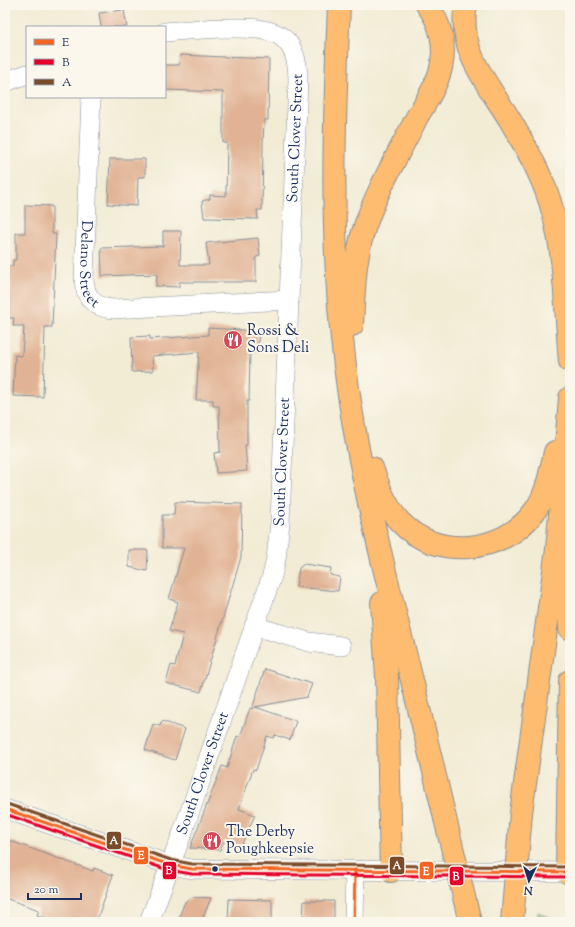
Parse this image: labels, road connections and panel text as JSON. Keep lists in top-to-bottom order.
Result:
{
  "streets": {
    "street": ["South Clover Street", "Delano Street"]
  },
  "crossings": [
    ["South Clover Street", "Delano Street"]
  ],
  "places": {
    "restaurant": ["Rossi & Sons Deli", "The Derby Poughkeepsie"]
  },
  "lines": ["transit line A", "transit line E", "transit line B"],
  "legend": ["E", "B", "A"],
  "scale_bar": "20 m",
  "north": "bottom"
}
